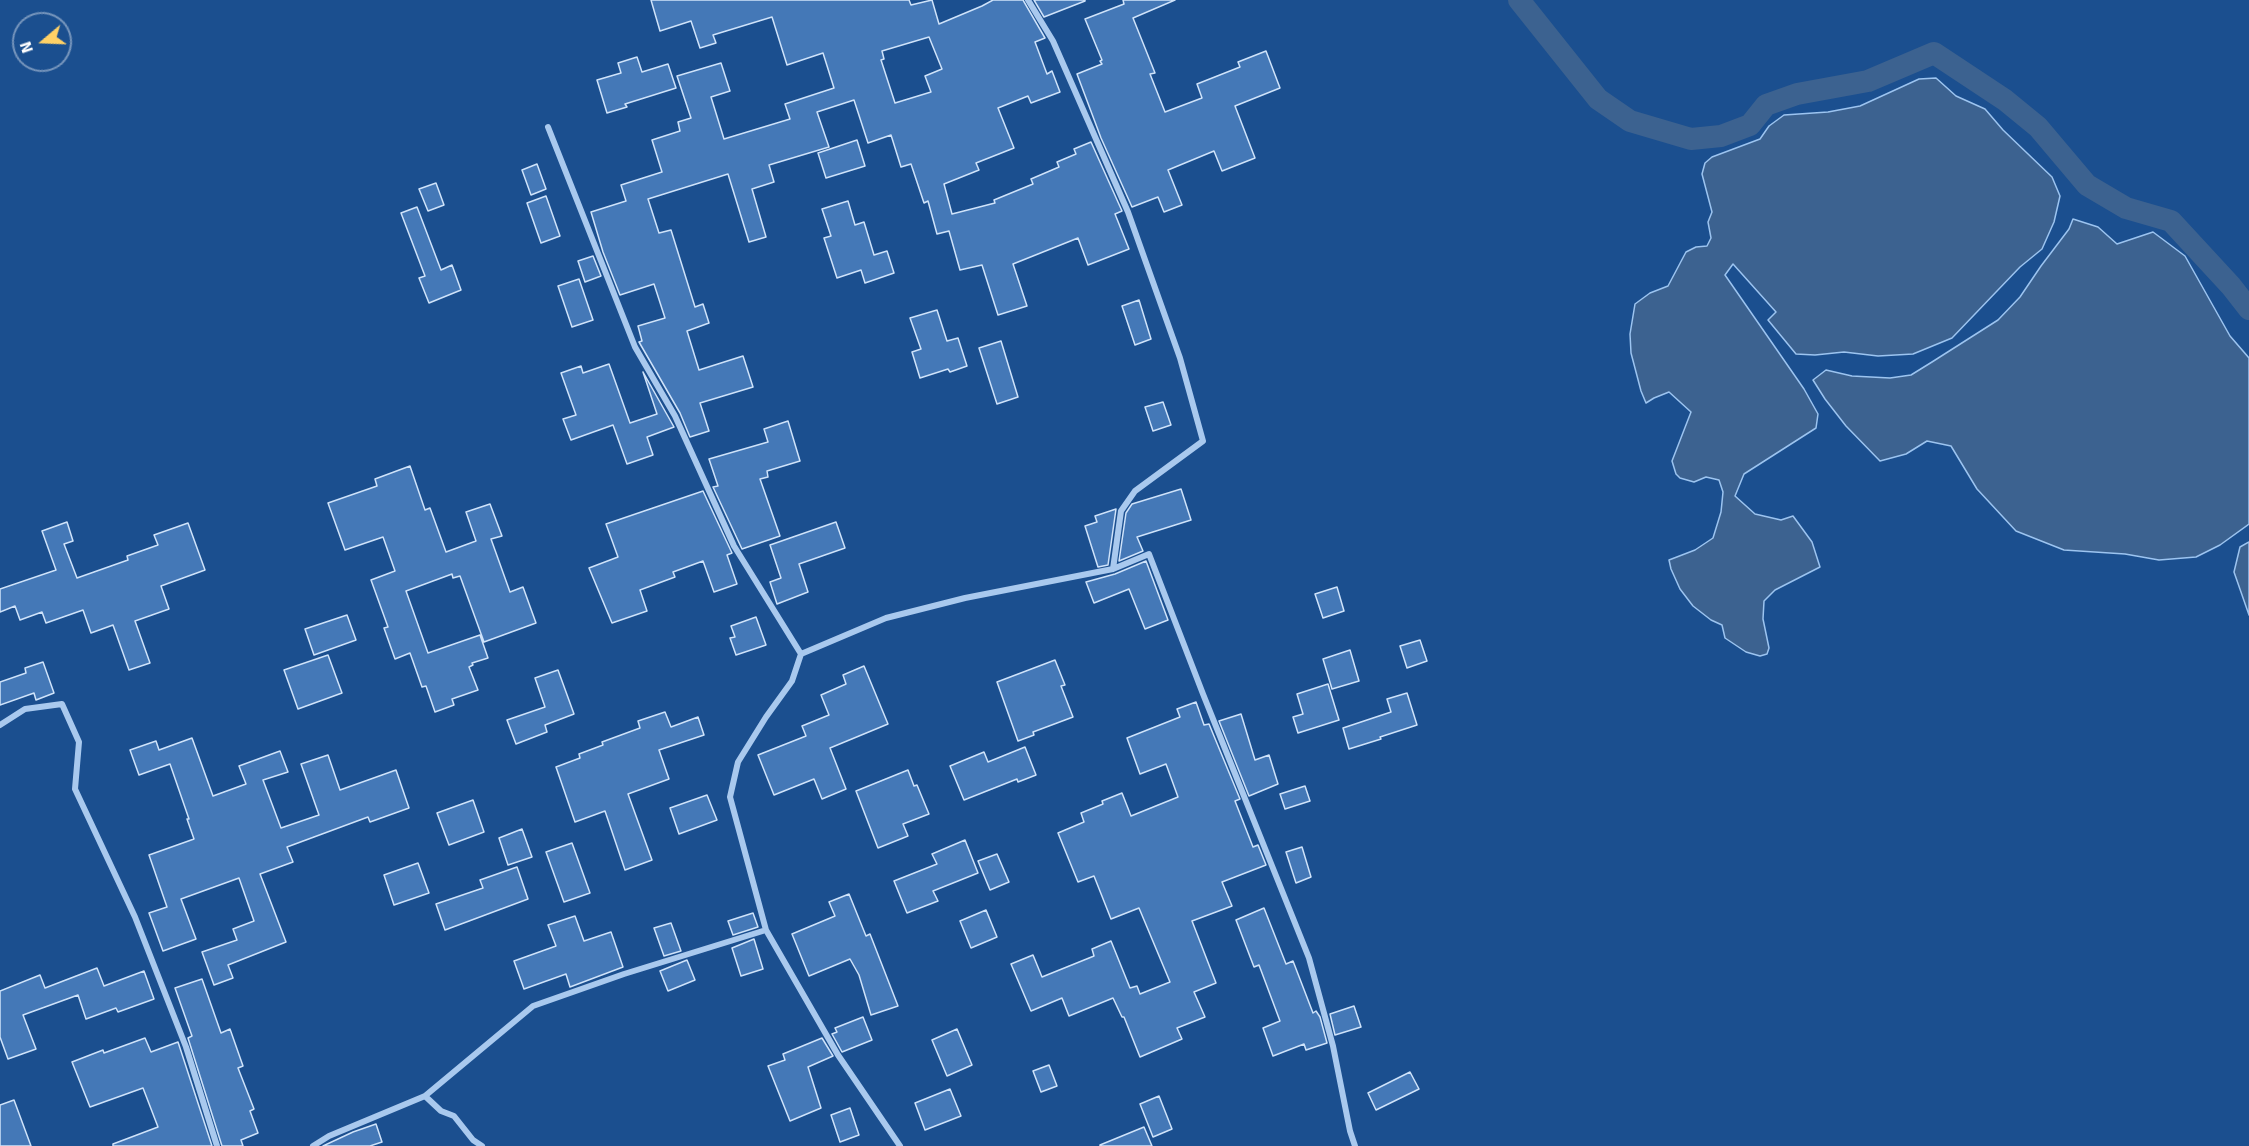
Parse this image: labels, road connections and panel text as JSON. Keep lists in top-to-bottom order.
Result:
{
  "north": "left"
}
